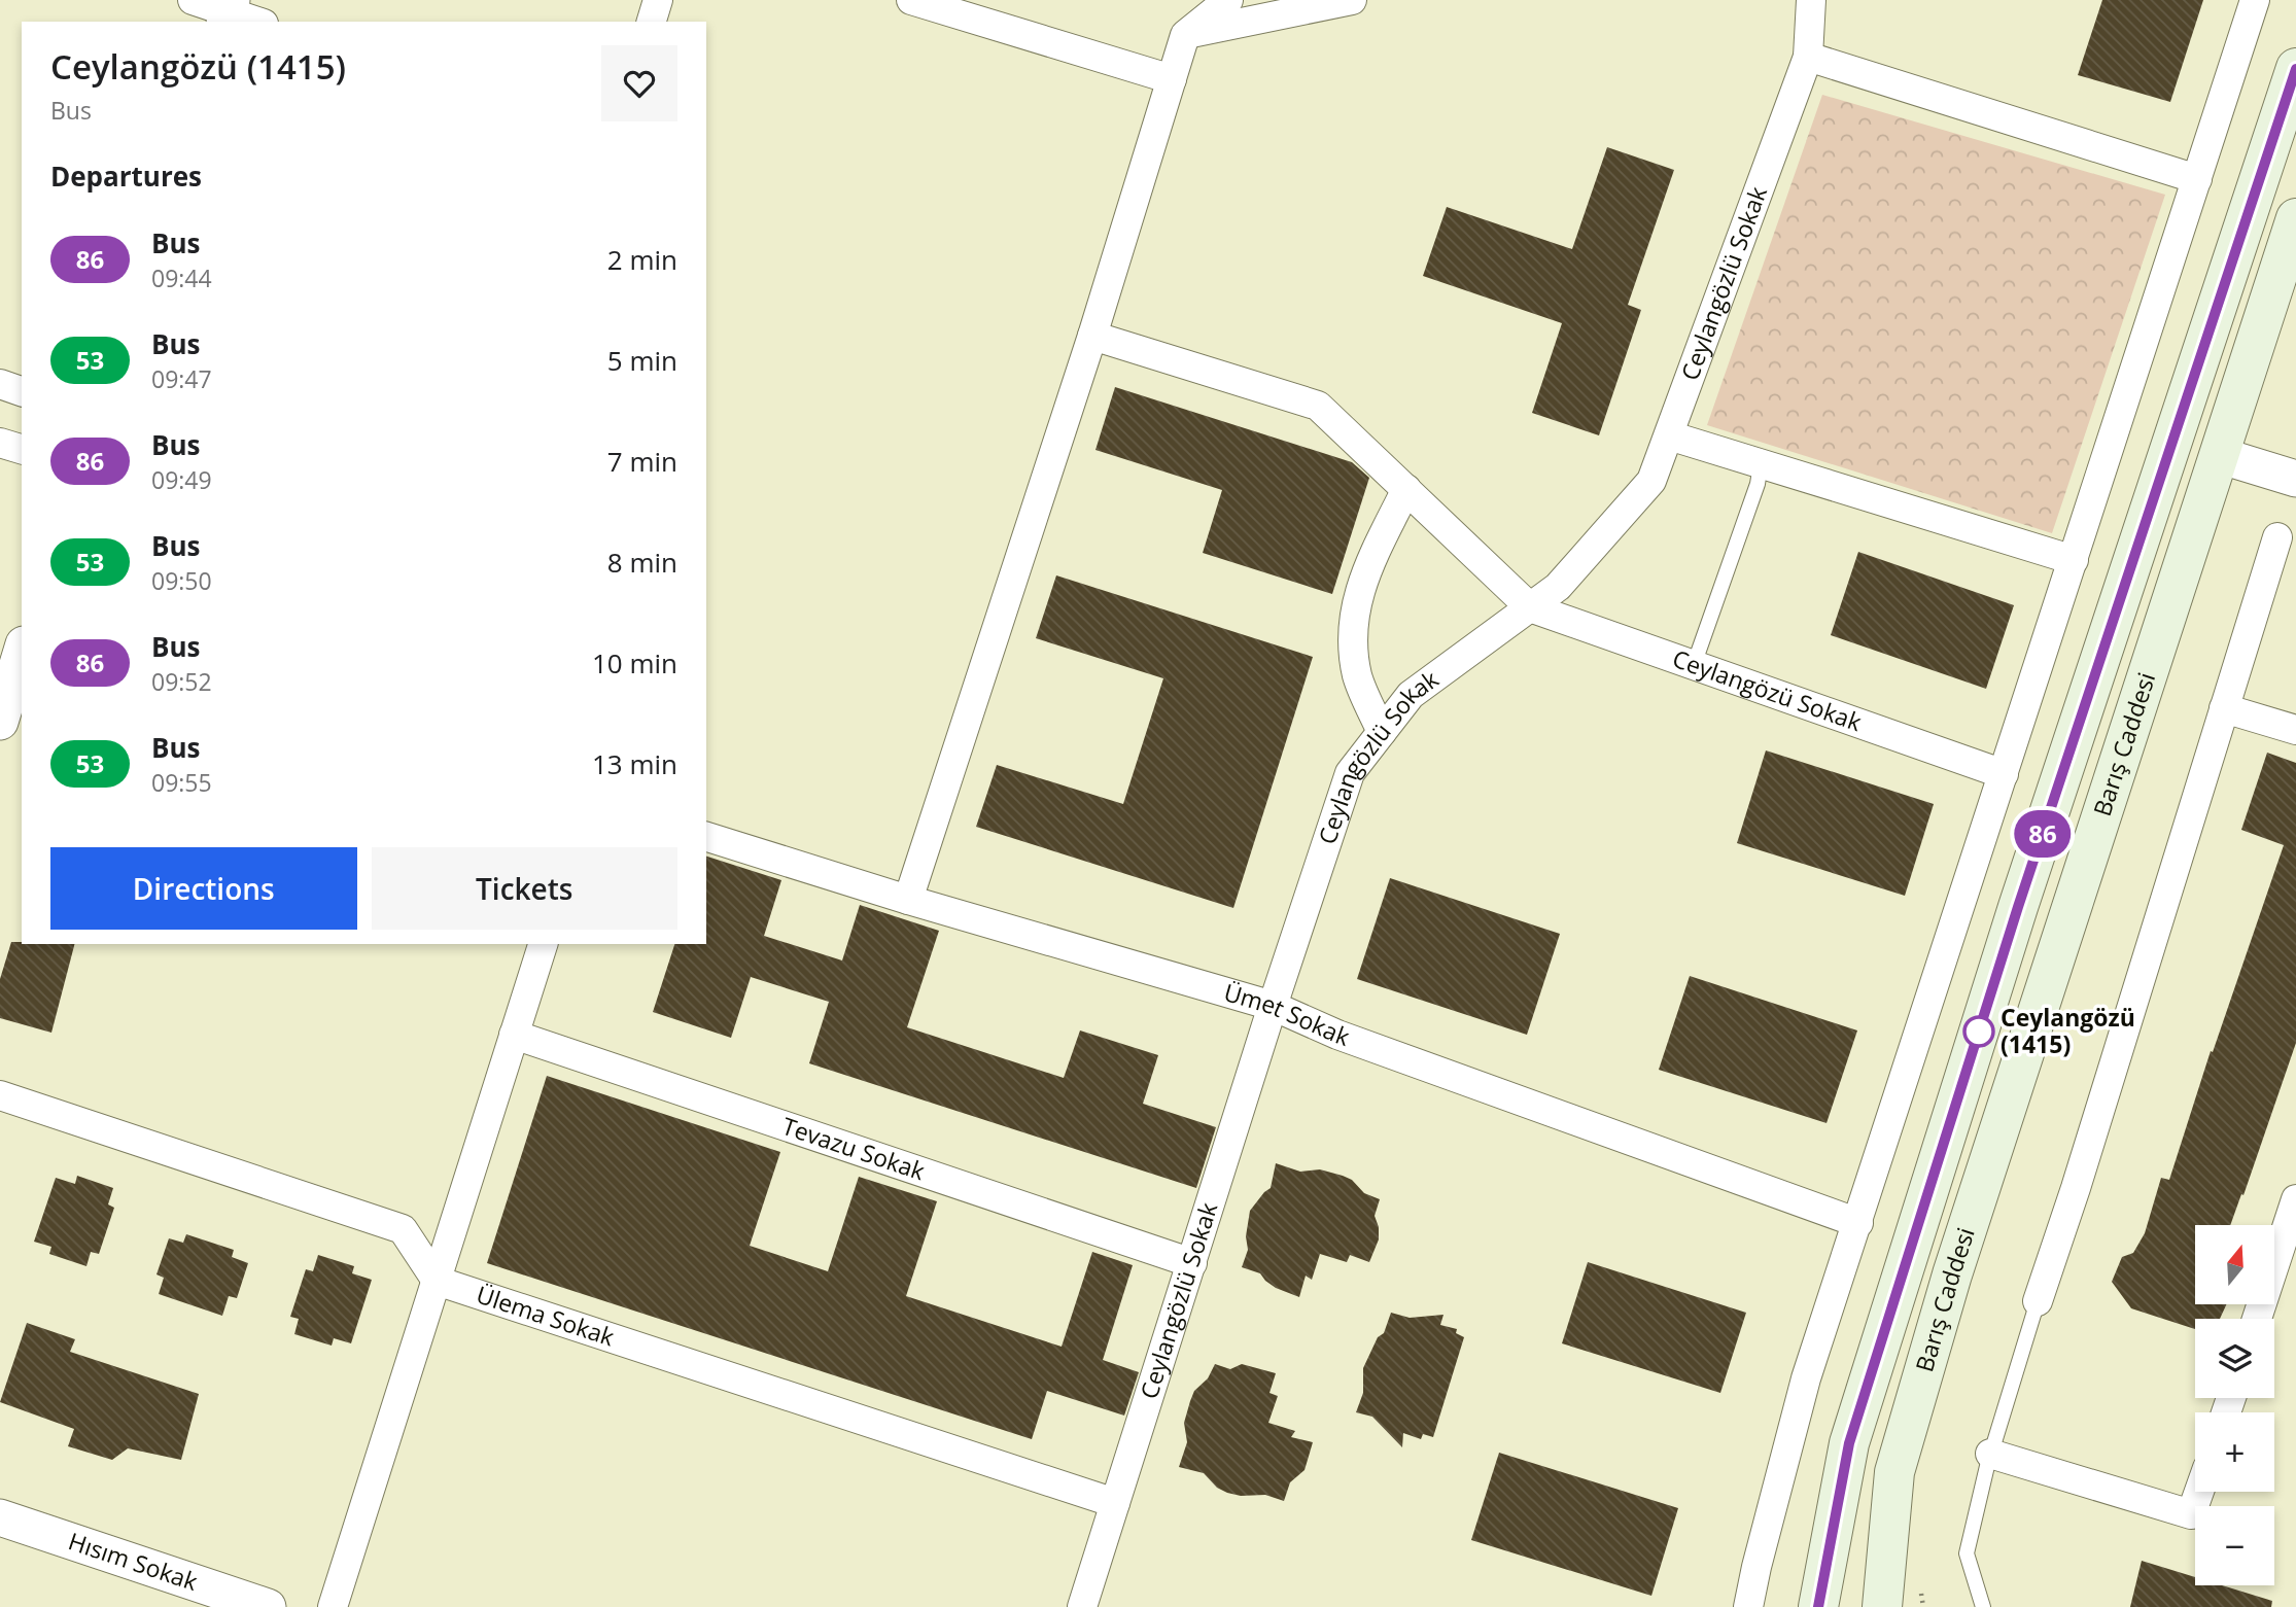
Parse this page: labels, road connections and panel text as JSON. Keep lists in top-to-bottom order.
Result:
{
  "streets": {
    "main road": ["Barış Caddesi"],
    "street": [
      "Ceylangözlü Sokak",
      "Ceylangözü Sokak",
      "Ümet Sokak",
      "Tevazu Sokak",
      "Ülema Sokak",
      "Hısım Sokak"
    ]
  },
  "crossings": [
    ["Ceylangözlü Sokak", "Ceylangözü Sokak"],
    ["Ceylangözlü Sokak", "Ümet Sokak"],
    ["Ceylangözlü Sokak", "Tevazu Sokak"],
    ["Ceylangözlü Sokak", "Ülema Sokak"]
  ],
  "places": ["Ceylangözü (1415)"],
  "lines": ["bus line 86"],
  "north": "top",
  "page": {
    "on_map": "86",
    "heading": [
      ["Ceylangözü (1415)", "Bus"],
      "Departures"
    ],
    "list": [
      {
        "mark": "86",
        "name": "Bus",
        "note": "09:44",
        "value": "2 min"
      },
      {
        "mark": "53",
        "name": "Bus",
        "note": "09:47",
        "value": "5 min"
      },
      {
        "mark": "86",
        "name": "Bus",
        "note": "09:49",
        "value": "7 min"
      },
      {
        "mark": "53",
        "name": "Bus",
        "note": "09:50",
        "value": "8 min"
      },
      {
        "mark": "86",
        "name": "Bus",
        "note": "09:52",
        "value": "10 min"
      },
      {
        "mark": "53",
        "name": "Bus",
        "note": "09:55",
        "value": "13 min"
      }
    ],
    "buttons": ["Directions", "Tickets"],
    "map_buttons": ["+", "−"]
  }
}
